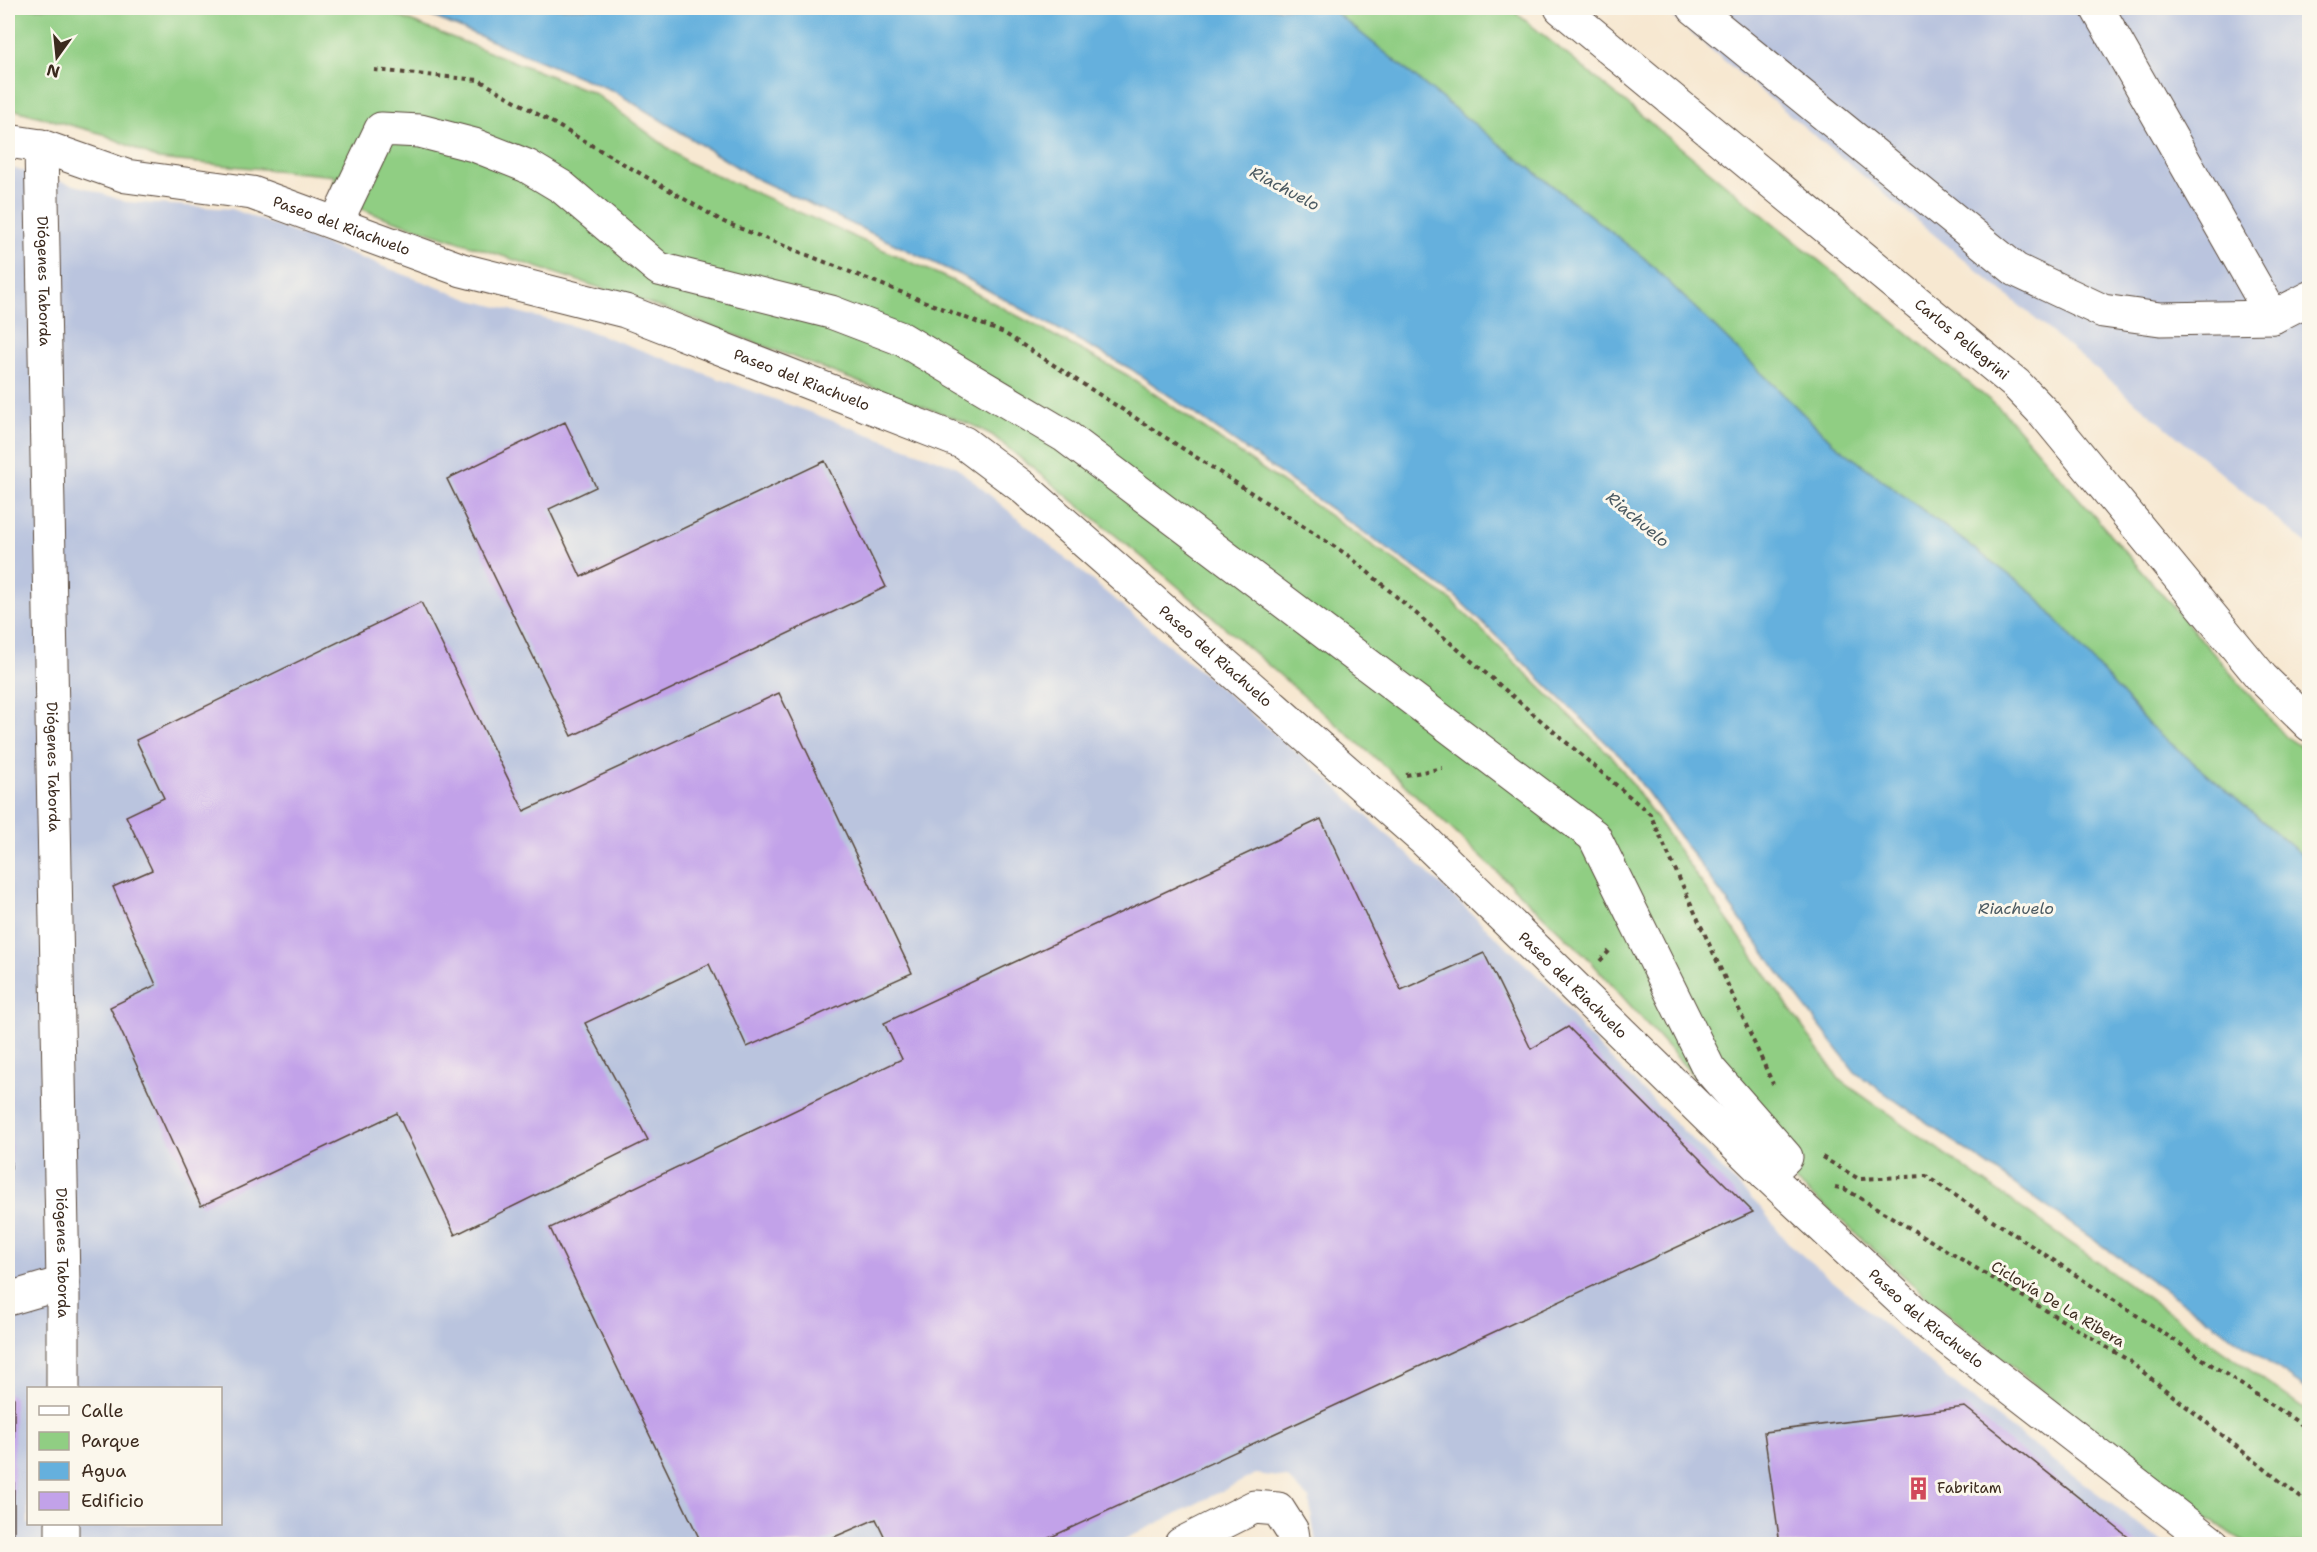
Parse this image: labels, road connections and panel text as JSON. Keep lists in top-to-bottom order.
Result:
{
  "streets": {
    "street": ["Paseo del Riachuelo", "Diógenes Taborda", "Carlos Pellegrini"],
    "path": ["Ciclovía De La Ribera"]
  },
  "crossings": [
    ["Paseo del Riachuelo", "Diógenes Taborda"]
  ],
  "water": ["Riachuelo"],
  "places": {
    "building": ["Fabritam"]
  },
  "legend": [
    "Calle",
    "Parque",
    "Agua",
    "Edificio"
  ],
  "north": "bottom"
}
